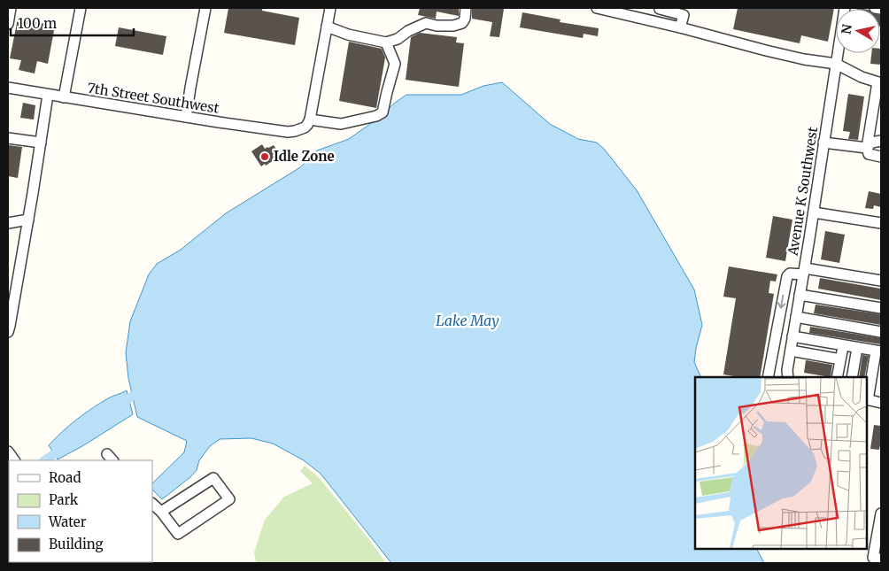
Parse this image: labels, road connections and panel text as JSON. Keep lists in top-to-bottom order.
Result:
{
  "streets": {
    "street": ["7th Street Southwest", "Avenue K Southwest"]
  },
  "water": ["Lake May"],
  "places": ["Idle Zone"],
  "legend": [
    "Road",
    "Park",
    "Water",
    "Building"
  ],
  "scale_bar": "100 m",
  "north": "left"
}
